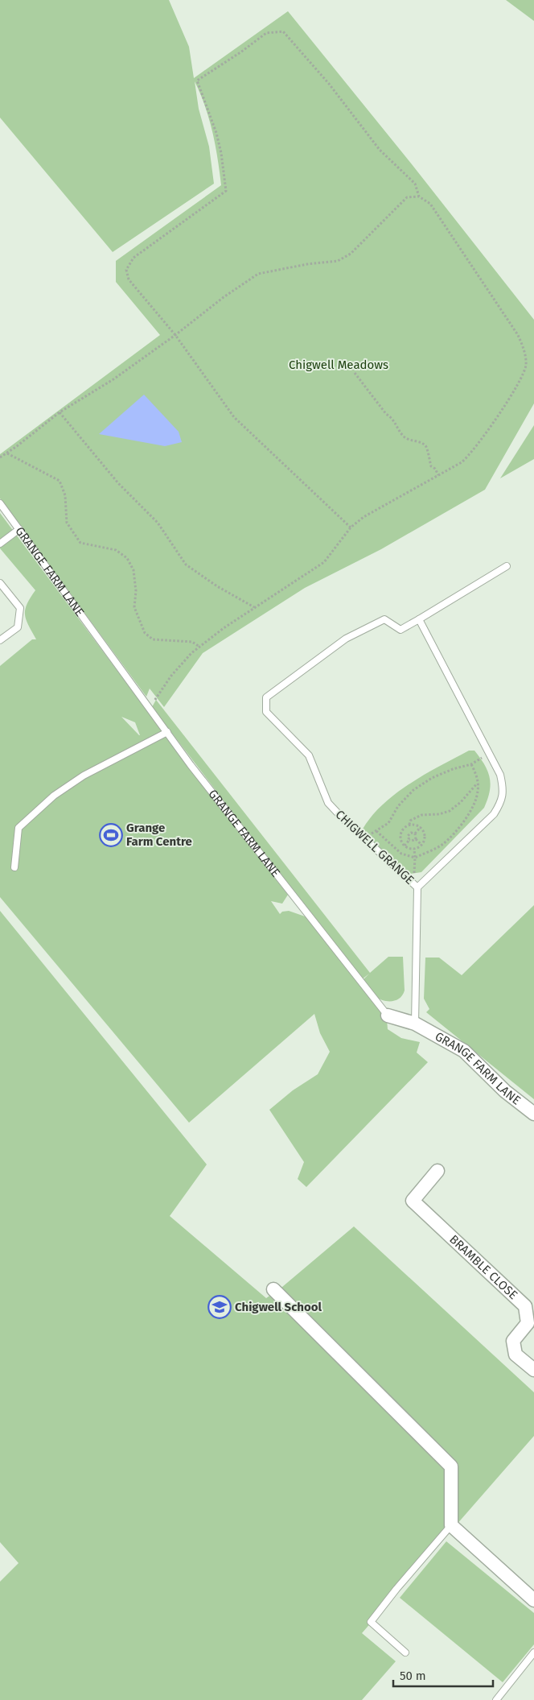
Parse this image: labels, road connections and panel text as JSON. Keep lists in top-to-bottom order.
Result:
{
  "streets": {
    "street": ["GRANGE FARM LANE", "BRAMBLE CLOSE"],
    "lane": ["CHIGWELL GRANGE"]
  },
  "crossings": [
    ["GRANGE FARM LANE", "CHIGWELL GRANGE"]
  ],
  "parks": ["Chigwell Meadows"],
  "places": {
    "sports": ["Grange Farm Centre"],
    "school or university": ["Chigwell School"]
  },
  "scale_bar": "50 m"
}
